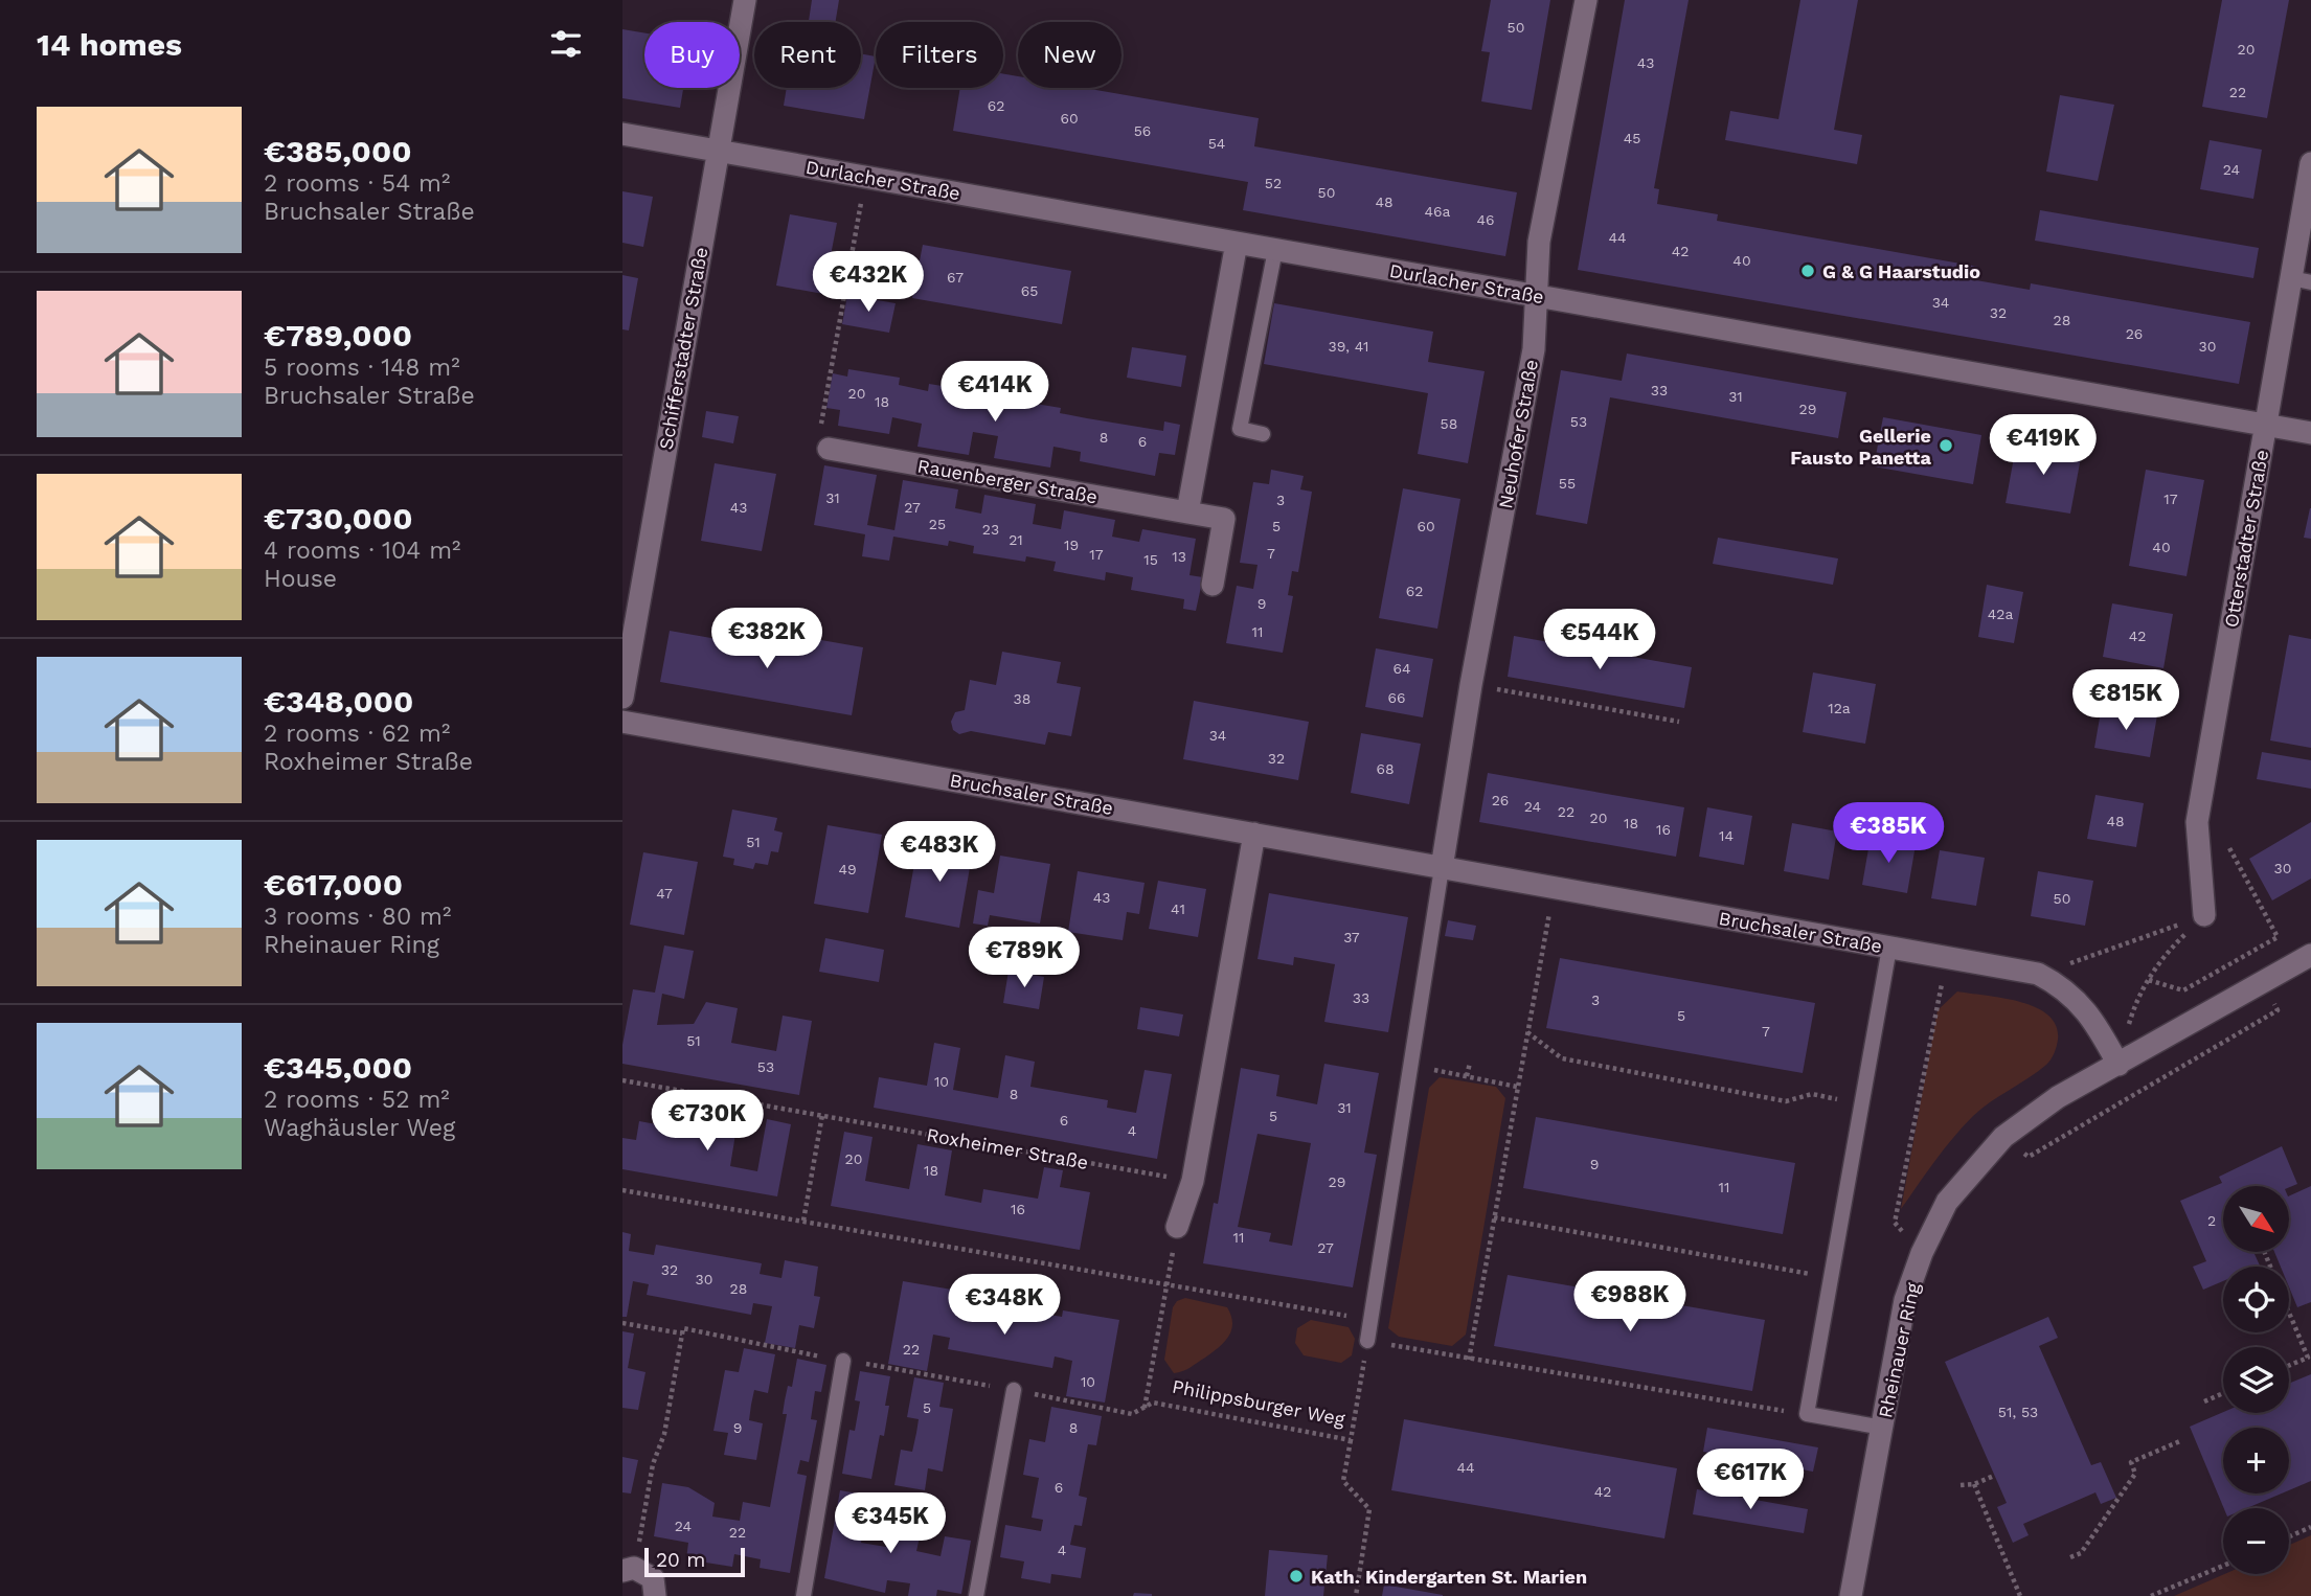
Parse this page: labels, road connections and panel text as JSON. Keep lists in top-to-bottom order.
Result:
{
  "streets": {
    "street": [
      "Durlacher Straße",
      "Schifferstadter Straße",
      "Neuhofer Straße",
      "Rauenberger Straße",
      "Otterstadter Straße",
      "Bruchsaler Straße",
      "Rheinauer Ring"
    ],
    "path": ["Roxheimer Straße", "Philippsburger Weg"]
  },
  "crossings": [
    ["Durlacher Straße", "Schifferstadter Straße"],
    ["Durlacher Straße", "Neuhofer Straße"],
    ["Durlacher Straße", "Otterstadter Straße"],
    ["Neuhofer Straße", "Bruchsaler Straße"],
    ["Bruchsaler Straße", "Rheinauer Ring"]
  ],
  "places": ["G & G Haarstudio", "Gellerie Fausto Panetta", "Kath. Kindergarten St. Marien"],
  "house_numbers": [
    "50",
    "20",
    "43",
    "22",
    "62",
    "60",
    "56",
    "45",
    "54",
    "24",
    "52",
    "50",
    "48",
    "46a",
    "46",
    "44",
    "42",
    "40",
    "67",
    "65",
    "34",
    "32",
    "28",
    "26",
    "39, 41",
    "30",
    "33",
    "20",
    "31",
    "18",
    "29",
    "53",
    "58",
    "8",
    "6",
    "55",
    "31",
    "17",
    "3",
    "43",
    "27",
    "25",
    "5",
    "60",
    "23",
    "21",
    "19",
    "40",
    "7",
    "17",
    "13",
    "15",
    "62",
    "9",
    "42a",
    "11",
    "42",
    "64",
    "66",
    "38",
    "12a",
    "34",
    "32",
    "68",
    "26",
    "24",
    "22",
    "20",
    "48",
    "18",
    "16",
    "14",
    "51",
    "30",
    "49",
    "47",
    "43",
    "50",
    "41",
    "37",
    "33",
    "3",
    "5",
    "7",
    "51",
    "53",
    "10",
    "8",
    "31",
    "5",
    "6",
    "4",
    "20",
    "9",
    "18",
    "29",
    "11",
    "16",
    "2",
    "11",
    "27",
    "32",
    "30",
    "28",
    "22",
    "10",
    "5",
    "51, 53",
    "9",
    "8",
    "44",
    "6",
    "42",
    "24",
    "22",
    "4"
  ],
  "scale_bar": "20 m",
  "north": "bottom right",
  "page": {
    "heading": "14 homes",
    "chip": [
      "Buy",
      "Rent",
      "Filters",
      "New"
    ],
    "list": [
      {
        "name": "€385,000",
        "note": "2 rooms · 54 m² · Bruchsaler Straße"
      },
      {
        "name": "€789,000",
        "note": "5 rooms · 148 m² · Bruchsaler Straße"
      },
      {
        "name": "€730,000",
        "note": "4 rooms · 104 m² · House"
      },
      {
        "name": "€348,000",
        "note": "2 rooms · 62 m² · Roxheimer Straße"
      },
      {
        "name": "€617,000",
        "note": "3 rooms · 80 m² · Rheinauer Ring"
      },
      {
        "name": "€345,000",
        "note": "2 rooms · 52 m² · Waghäusler Weg"
      }
    ],
    "price": [
      "€432K",
      "€414K",
      "€419K",
      "€382K",
      "€544K",
      "€815K",
      "€385K",
      "€483K",
      "€789K",
      "€730K",
      "€988K",
      "€348K",
      "€617K",
      "€345K"
    ],
    "map_buttons": ["+", "−"],
    "scale": "20 m"
  }
}
